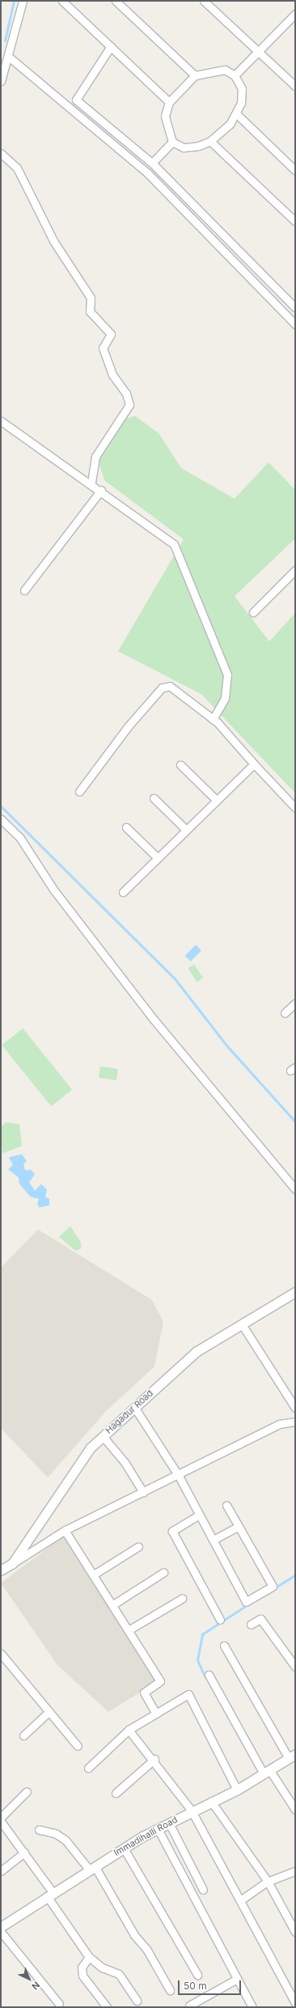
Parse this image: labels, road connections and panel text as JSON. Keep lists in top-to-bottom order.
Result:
{
  "streets": {
    "street": ["Hagadur Road", "Immadihalli Road"]
  },
  "scale_bar": "50 m",
  "north": "bottom right"
}
